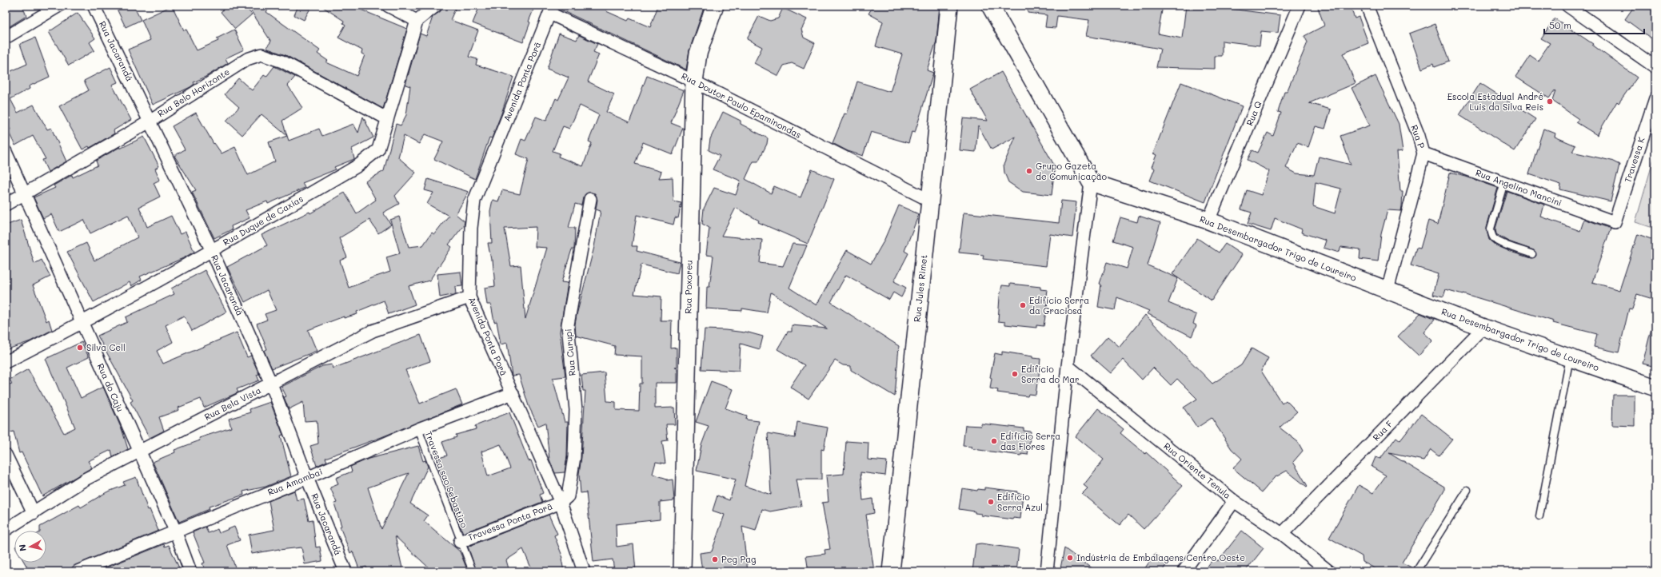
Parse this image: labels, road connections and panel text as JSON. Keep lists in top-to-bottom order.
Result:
{
  "streets": {
    "street": [
      "Rua Jacarandá",
      "Avenida Ponta Porã",
      "Rua Belo Horizonte",
      "Rua Doutor Paulo Epaminondas",
      "Rua Q",
      "Rua P",
      "Travessa K",
      "Rua Angelino Mancini",
      "Rua Duque de Caxias",
      "Rua Desembargador Trigo de Loureiro",
      "Rua Poxoreu",
      "Rua Jules Rimet",
      "Rua Curupi",
      "Rua do Caju",
      "Rua Bela Vista",
      "Rua F",
      "Rua Oriente Tenula",
      "Rua Amambai",
      "Travessa Ponta Porã"
    ],
    "lane": ["Travessa sao Sebastiao"]
  },
  "crossings": [
    ["Rua Jacarandá", "Rua Belo Horizonte"],
    ["Rua Jacarandá", "Rua Duque de Caxias"],
    ["Rua Jacarandá", "Rua Bela Vista"],
    ["Rua Jacarandá", "Rua Amambai"],
    ["Avenida Ponta Porã", "Rua Doutor Paulo Epaminondas"],
    ["Avenida Ponta Porã", "Rua Curupi"],
    ["Avenida Ponta Porã", "Rua Bela Vista"],
    ["Avenida Ponta Porã", "Rua Amambai"],
    ["Avenida Ponta Porã", "Travessa Ponta Porã"],
    ["Rua Belo Horizonte", "Rua Duque de Caxias"],
    ["Rua Belo Horizonte", "Rua do Caju"],
    ["Rua Doutor Paulo Epaminondas", "Rua Poxoreu"],
    ["Rua Doutor Paulo Epaminondas", "Rua Jules Rimet"],
    ["Rua Q", "Rua Desembargador Trigo de Loureiro"],
    ["Rua P", "Rua Angelino Mancini"],
    ["Rua P", "Rua Desembargador Trigo de Loureiro"],
    ["Travessa K", "Rua Angelino Mancini"],
    ["Rua Duque de Caxias", "Rua do Caju"],
    ["Rua Desembargador Trigo de Loureiro", "Rua F"],
    ["Rua Curupi", "Travessa Ponta Porã"],
    ["Rua do Caju", "Rua Bela Vista"],
    ["Rua do Caju", "Rua Amambai"],
    ["Rua F", "Rua Oriente Tenula"],
    ["Travessa sao Sebastiao", "Rua Amambai"],
    ["Travessa sao Sebastiao", "Travessa Ponta Porã"]
  ],
  "places": [
    "Escola Estadual André Luis da Silva Reis",
    "Grupo Gazeta de Comunicação",
    "Edifício Serra da Graciosa",
    "Silva Cell",
    "Edifício Serra do Mar",
    "Edifício Serra das Flores",
    "Edifício Serra Azul",
    "Indústria de Embalagens Centro Oeste",
    "Peg Pag"
  ],
  "scale_bar": "50 m",
  "north": "left"
}
